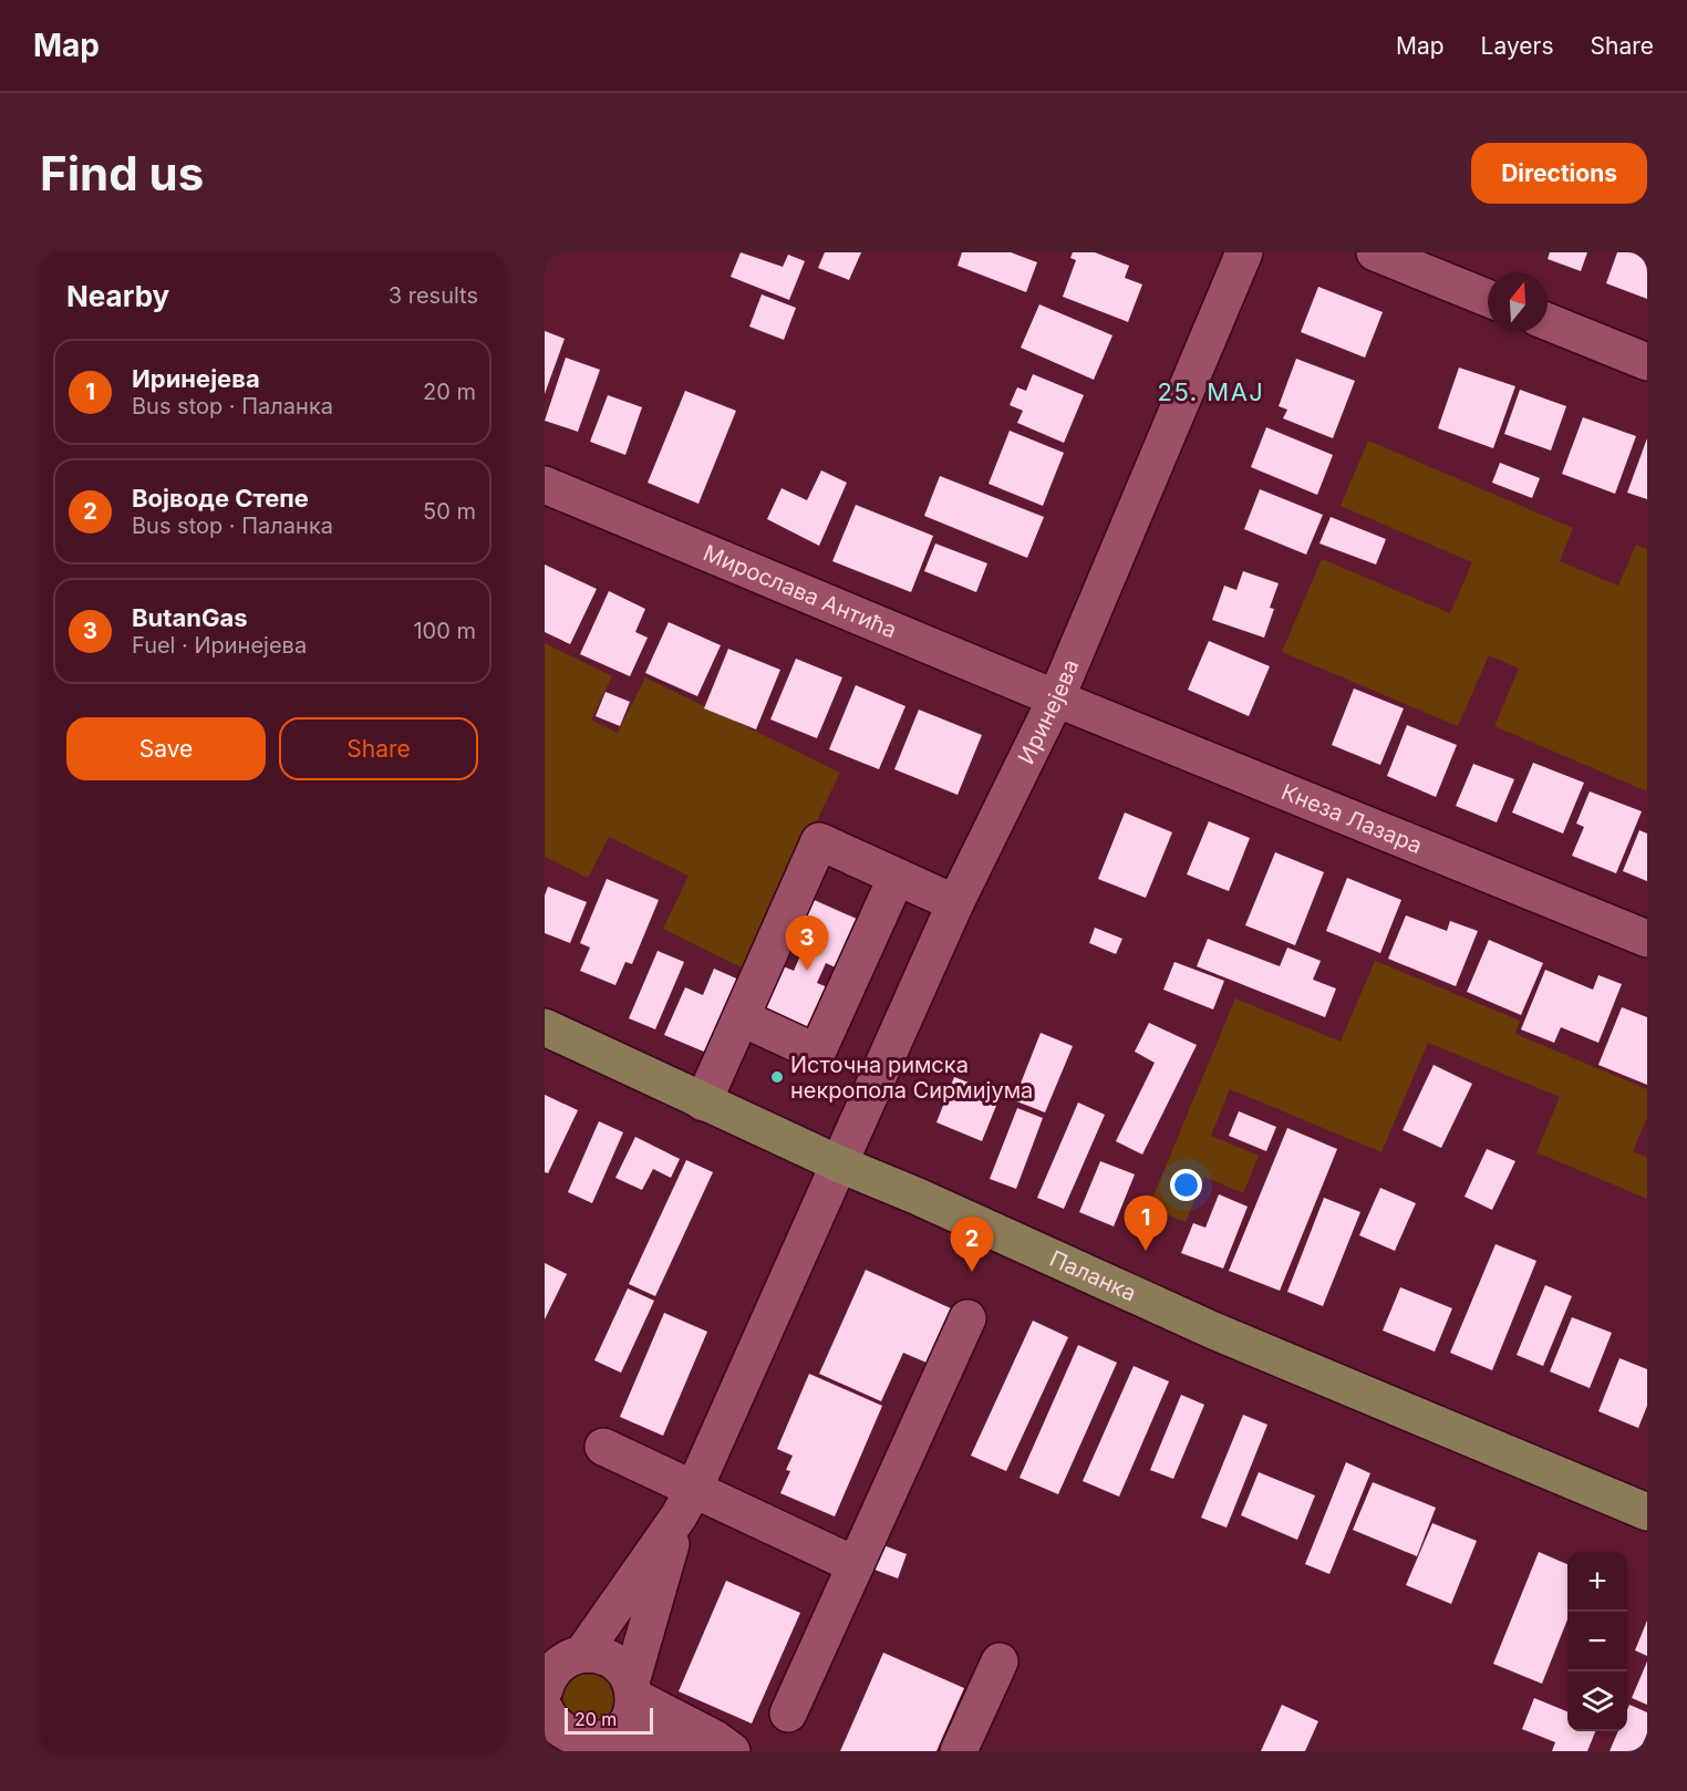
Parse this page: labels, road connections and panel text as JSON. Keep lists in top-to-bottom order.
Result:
{
  "streets": {
    "main road": ["Паланка"],
    "street": ["Мирослава Антића", "Иринејева", "Кнеза Лазара"]
  },
  "crossings": [
    ["Мирослава Антића", "Иринејева"],
    ["Мирослава Антића", "Кнеза Лазара"],
    ["Иринејева", "Кнеза Лазара"],
    ["Иринејева", "Паланка"]
  ],
  "districts": ["25. МАЈ"],
  "places": ["Источна римска некропола Сирмијума"],
  "scale_bar": "20 m",
  "north": "top",
  "page": {
    "header": "Map",
    "nav": ["Map", "Layers", "Share"],
    "buttons": [
      "Directions",
      ["Save", "Share"]
    ],
    "title": "Find us",
    "heading": ["Nearby", "3 results"],
    "list": [
      {
        "mark": "1",
        "name": "Иринејева",
        "note": "Bus stop · Паланка",
        "value": "20 m"
      },
      {
        "mark": "2",
        "name": "Војводе Степе",
        "note": "Bus stop · Паланка",
        "value": "50 m"
      },
      {
        "mark": "3",
        "name": "ButanGas",
        "note": "Fuel · Иринејева",
        "value": "100 m"
      }
    ],
    "pins": ["3", "1", "2"],
    "map_buttons": ["+", "−"],
    "scale": "20 m"
  }
}
